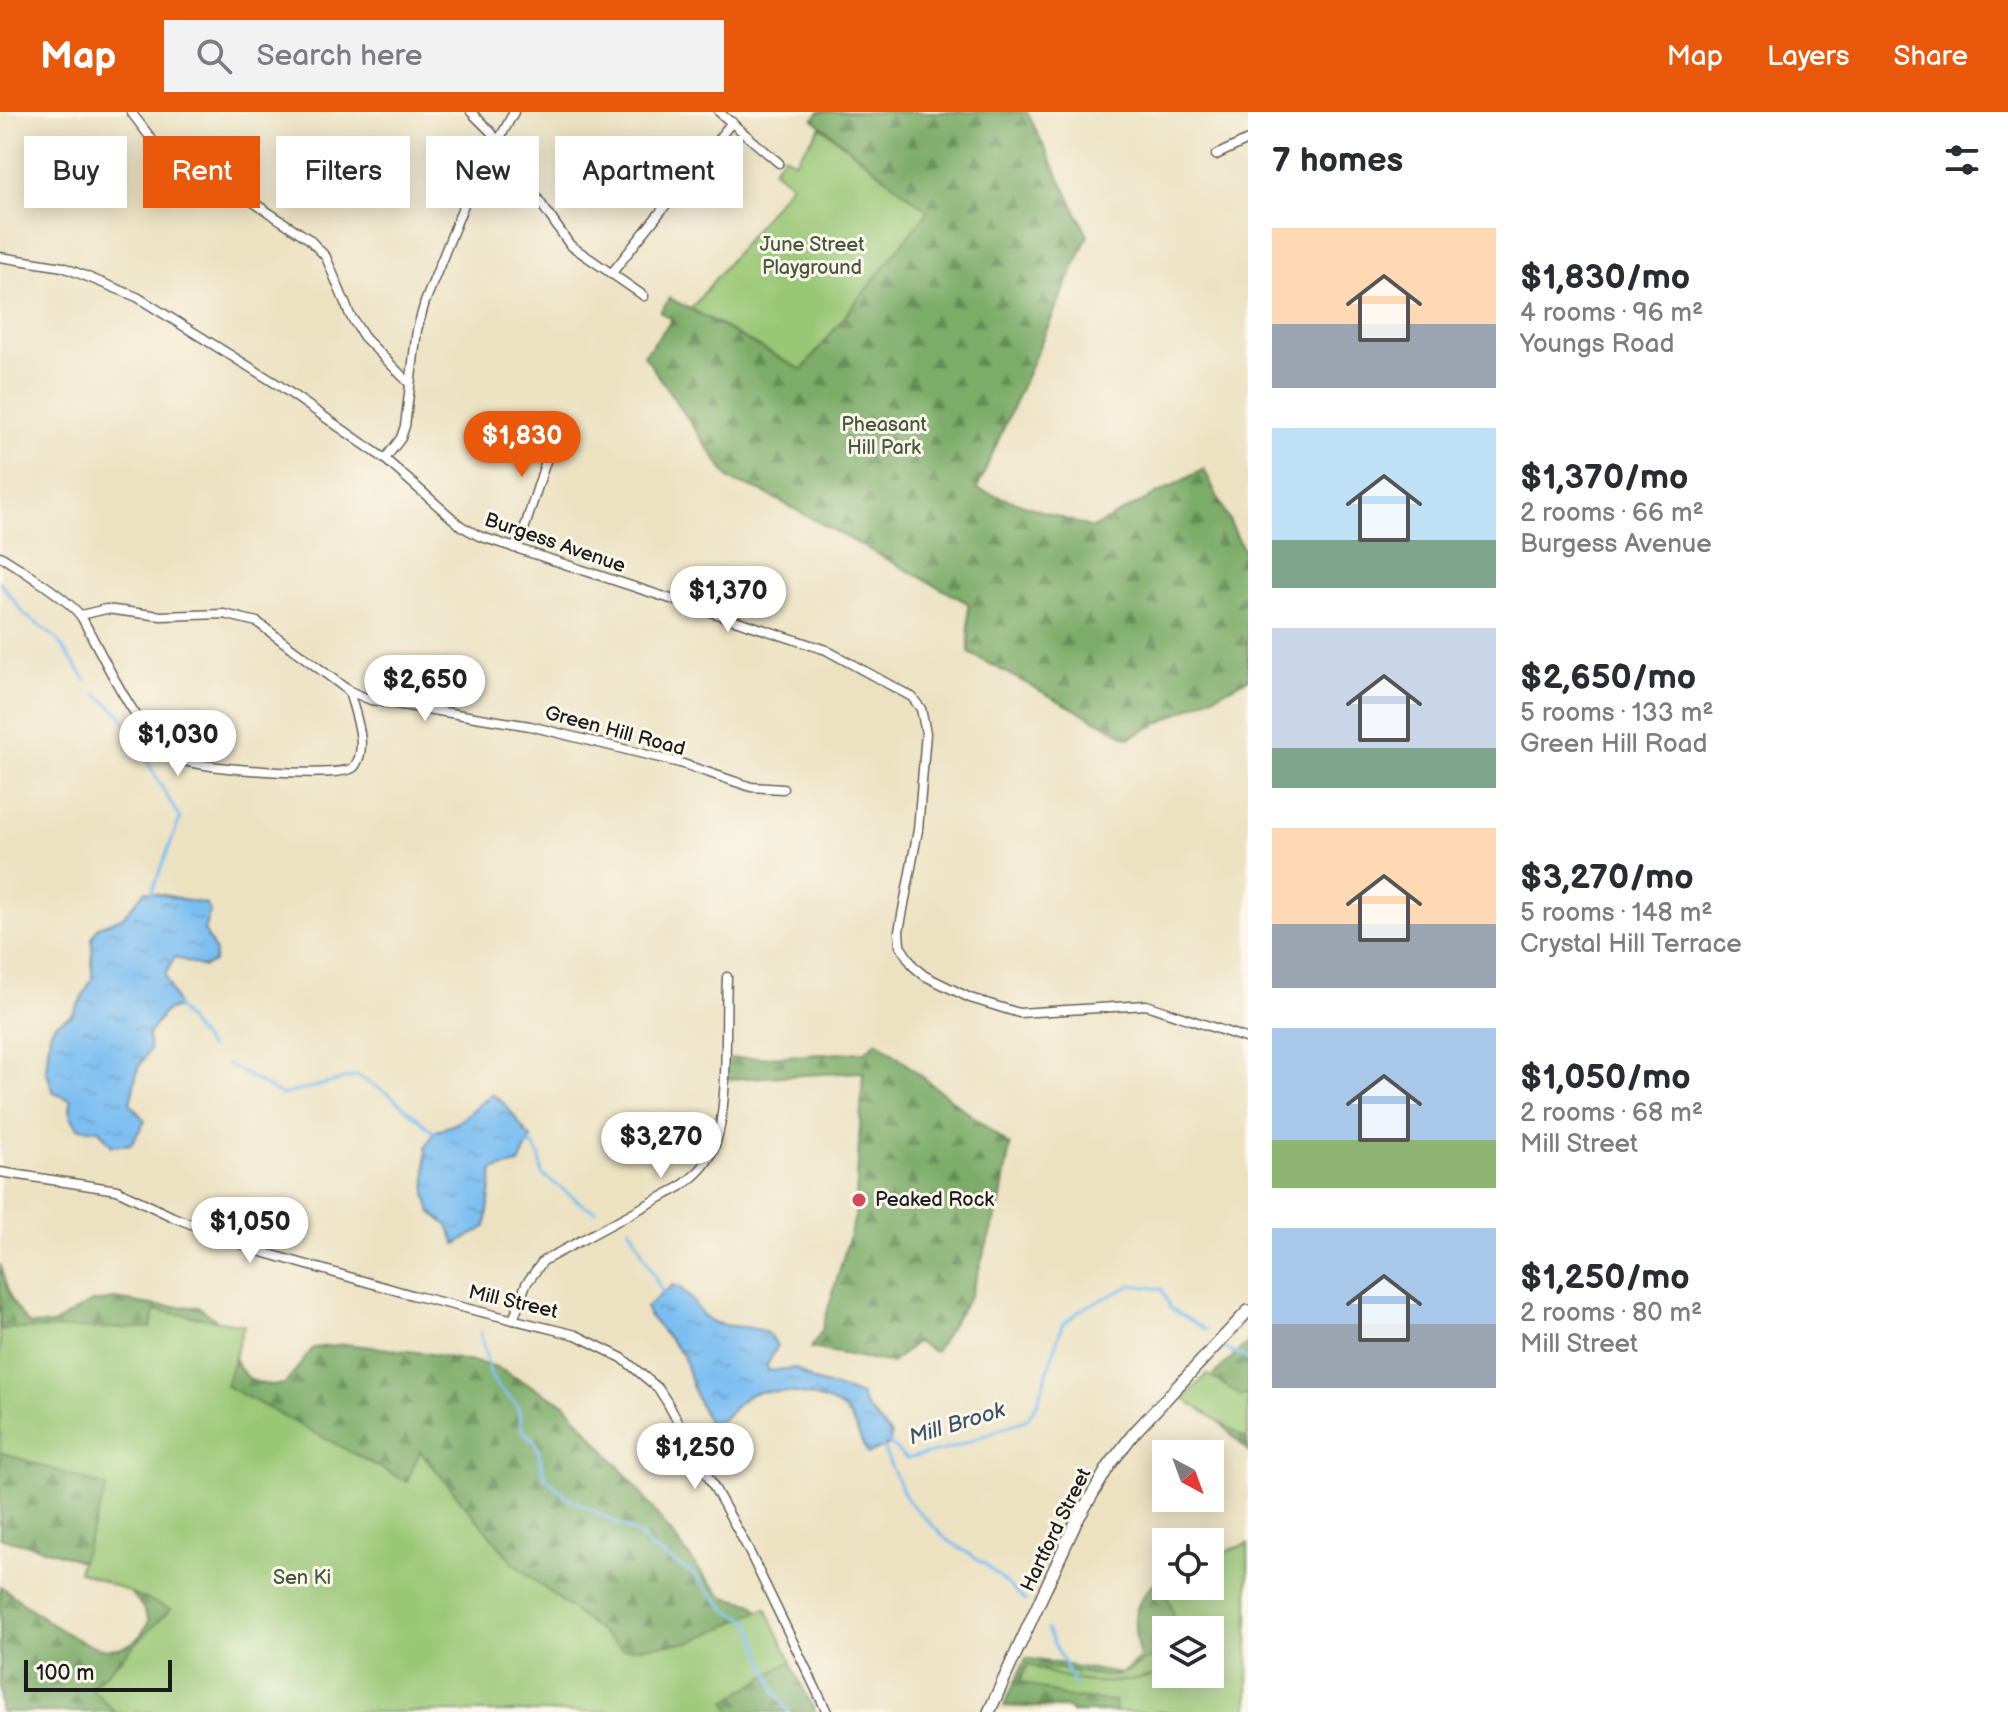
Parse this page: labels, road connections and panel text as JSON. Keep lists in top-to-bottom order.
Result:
{
  "streets": {
    "street": [
      "Burgess Avenue",
      "Green Hill Road",
      "Mill Street",
      "Hartford Street"
    ]
  },
  "water": ["Mill Brook"],
  "parks": ["June Street Playground", "Pheasant Hill Park", "Sen Ki"],
  "places": ["Peaked Rock"],
  "scale_bar": "100 m",
  "north": "bottom right",
  "page": {
    "header": "Map",
    "search": "Search here",
    "nav": ["Map", "Layers", "Share"],
    "heading": "7 homes",
    "chip": [
      "Buy",
      "Rent",
      "Filters",
      "New",
      "Apartment"
    ],
    "list": [
      {
        "name": "$1,830/mo",
        "note": "4 rooms · 96 m² · Youngs Road"
      },
      {
        "name": "$1,370/mo",
        "note": "2 rooms · 66 m² · Burgess Avenue"
      },
      {
        "name": "$2,650/mo",
        "note": "5 rooms · 133 m² · Green Hill Road"
      },
      {
        "name": "$3,270/mo",
        "note": "5 rooms · 148 m² · Crystal Hill Terrace"
      },
      {
        "name": "$1,050/mo",
        "note": "2 rooms · 68 m² · Mill Street"
      },
      {
        "name": "$1,250/mo",
        "note": "2 rooms · 80 m² · Mill Street"
      }
    ],
    "price": [
      "$1,830",
      "$1,370",
      "$2,650",
      "$1,030",
      "$3,270",
      "$1,050",
      "$1,250"
    ],
    "scale": "100 m"
  }
}
